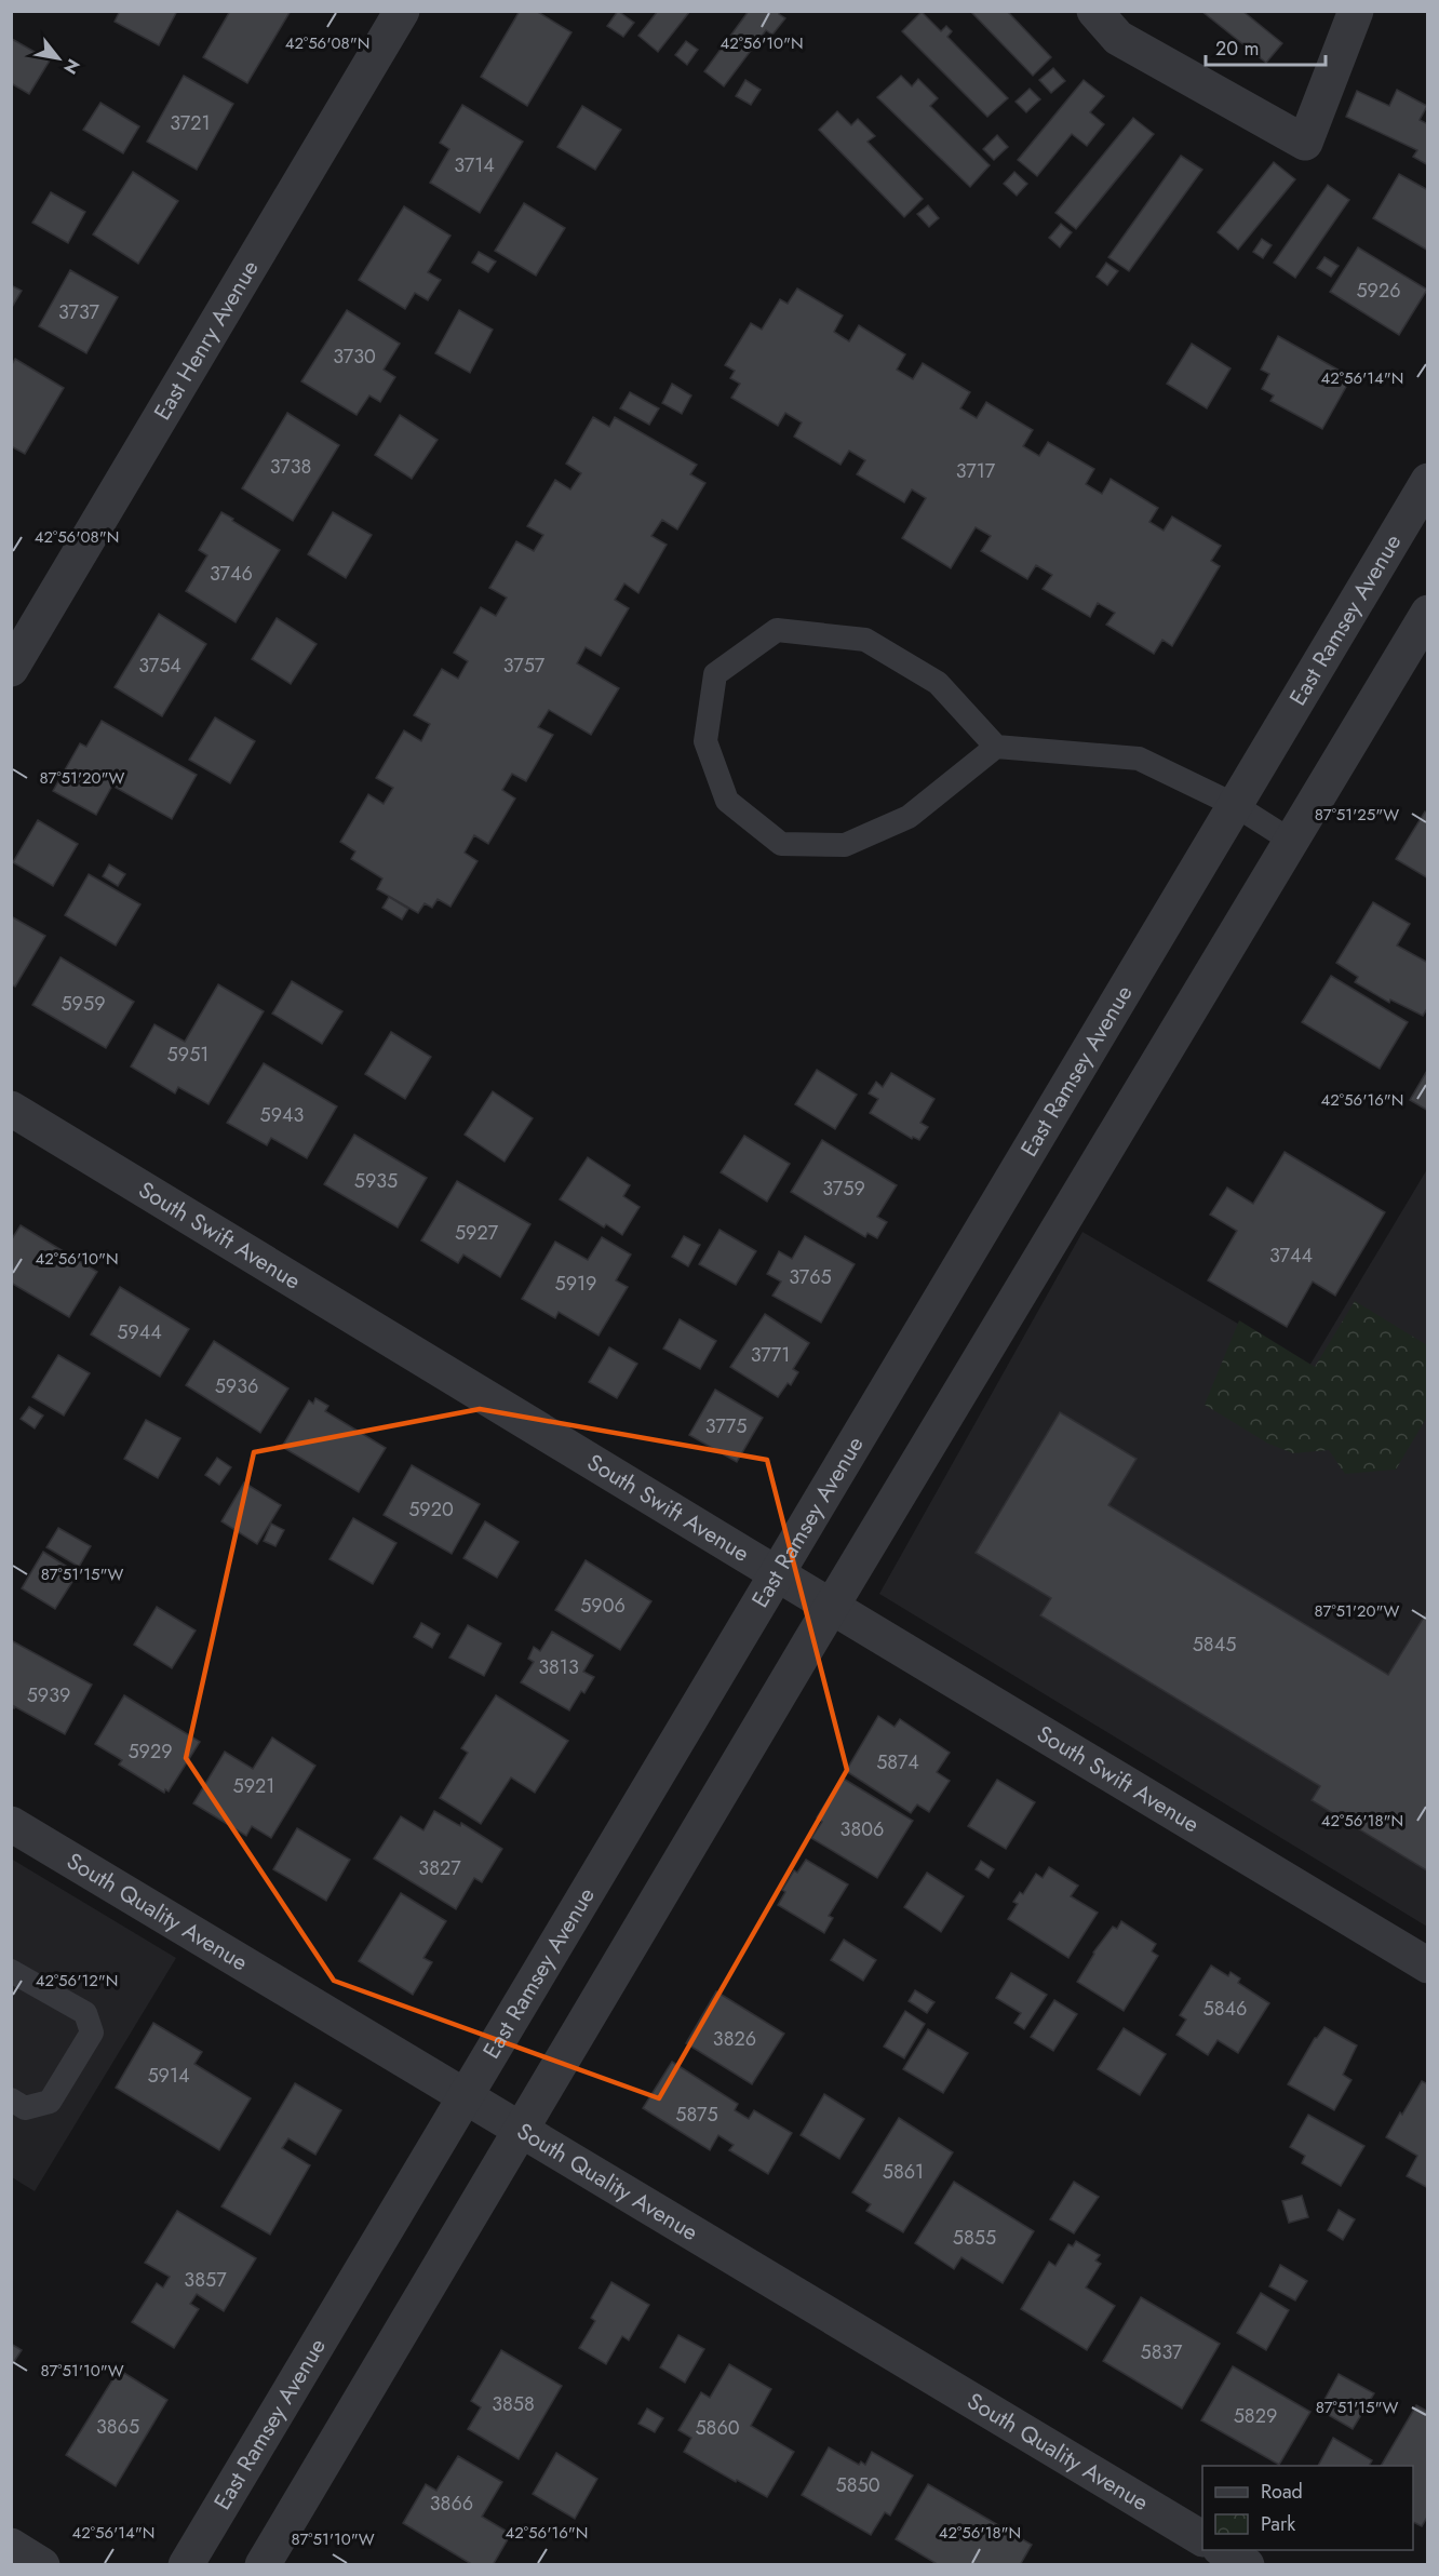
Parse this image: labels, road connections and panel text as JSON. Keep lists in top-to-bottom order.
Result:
{
  "streets": {
    "street": [
      "East Henry Avenue",
      "East Ramsey Avenue",
      "South Swift Avenue",
      "South Quality Avenue"
    ]
  },
  "crossings": [
    ["East Ramsey Avenue", "South Swift Avenue"],
    ["East Ramsey Avenue", "South Quality Avenue"]
  ],
  "house_numbers": [
    "3721",
    "3714",
    "5926",
    "3737",
    "3730",
    "3738",
    "3717",
    "3746",
    "3754",
    "3757",
    "5959",
    "5951",
    "5943",
    "5935",
    "3759",
    "5927",
    "3744",
    "3765",
    "5919",
    "5944",
    "3771",
    "5936",
    "3775",
    "5920",
    "5906",
    "5845",
    "3813",
    "5939",
    "5929",
    "5874",
    "5921",
    "3806",
    "3827",
    "5846",
    "3826",
    "5914",
    "5875",
    "5861",
    "5855",
    "3857",
    "5837",
    "3858",
    "5829",
    "3865",
    "5860",
    "5850",
    "3866"
  ],
  "legend": ["Road", "Park"],
  "scale_bar": "20 m",
  "north": "bottom right",
  "coordinates": [
    "42°56'08\"N",
    "42°56'10\"N",
    "42°56'14\"N",
    "87°51'20\"W",
    "87°51'25\"W",
    "42°56'16\"N",
    "87°51'15\"W",
    "42°56'18\"N",
    "42°56'12\"N",
    "87°51'10\"W"
  ]
}
